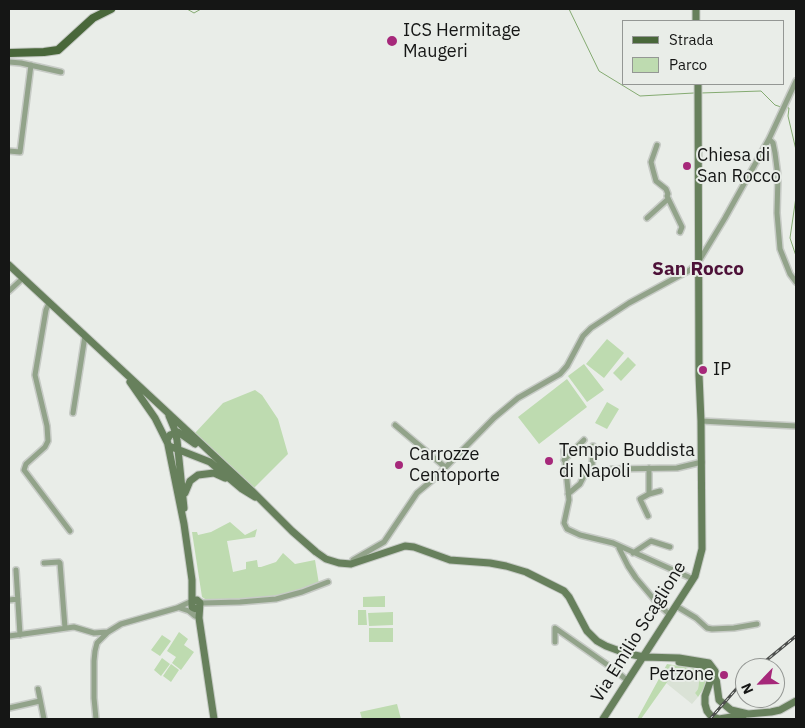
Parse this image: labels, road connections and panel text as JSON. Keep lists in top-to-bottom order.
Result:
{
  "streets": {
    "main road": ["Via Emilio Scaglione"]
  },
  "districts": ["San Rocco"],
  "places": [
    "ICS Hermitage Maugeri",
    "Chiesa di San Rocco",
    "IP",
    "Tempio Buddista di Napoli",
    "Carrozze Centoporte",
    "Petzone"
  ],
  "legend": ["Strada", "Parco"],
  "north": "bottom left"
}
